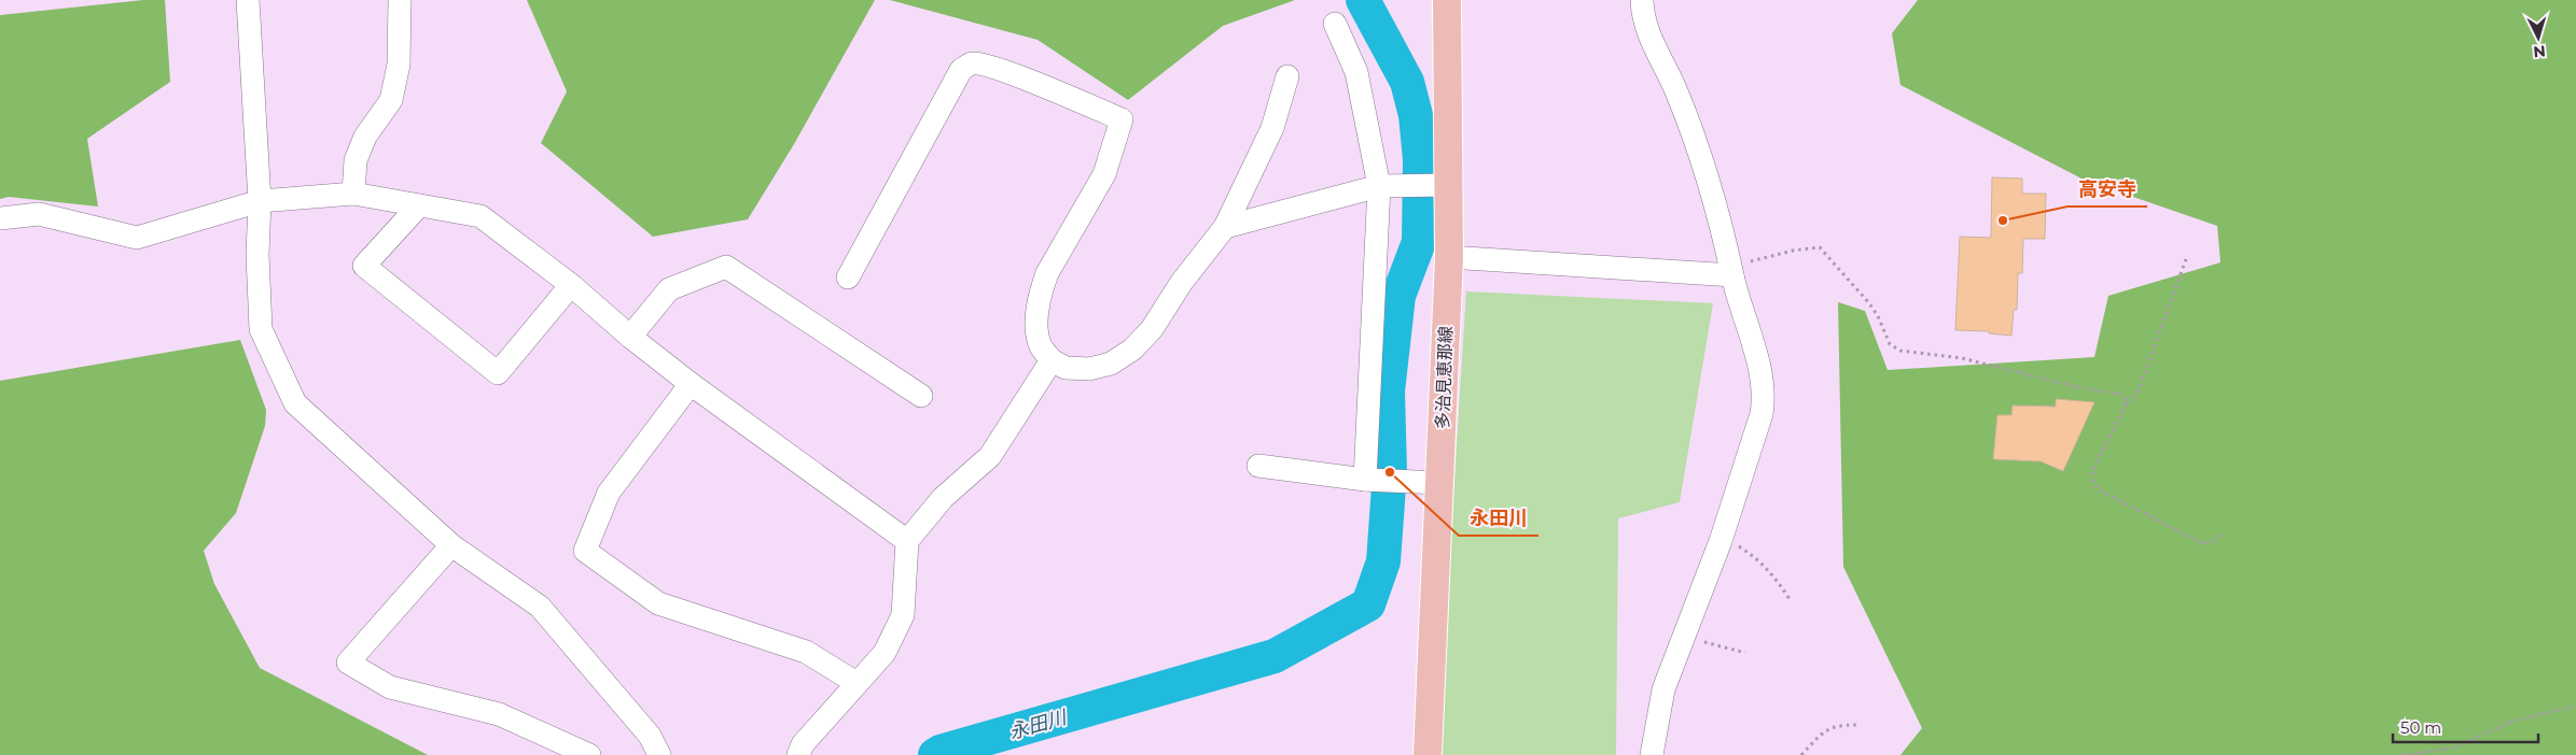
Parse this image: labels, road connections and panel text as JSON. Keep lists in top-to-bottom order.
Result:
{
  "streets": {
    "main road": ["多治見恵那線"]
  },
  "water": ["永田川"],
  "places": ["高安寺", "永田川"],
  "scale_bar": "50 m",
  "north": "bottom"
}
